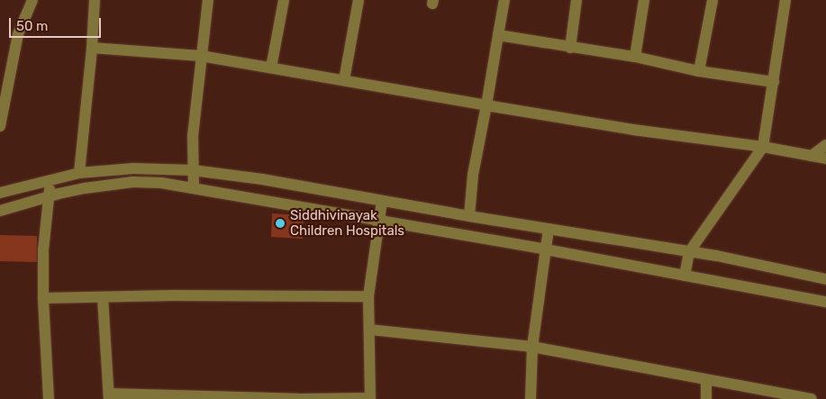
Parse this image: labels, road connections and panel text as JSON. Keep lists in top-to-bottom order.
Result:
{
  "places": ["Siddhivinayak Children Hospitals"],
  "scale_bar": "50 m"
}
